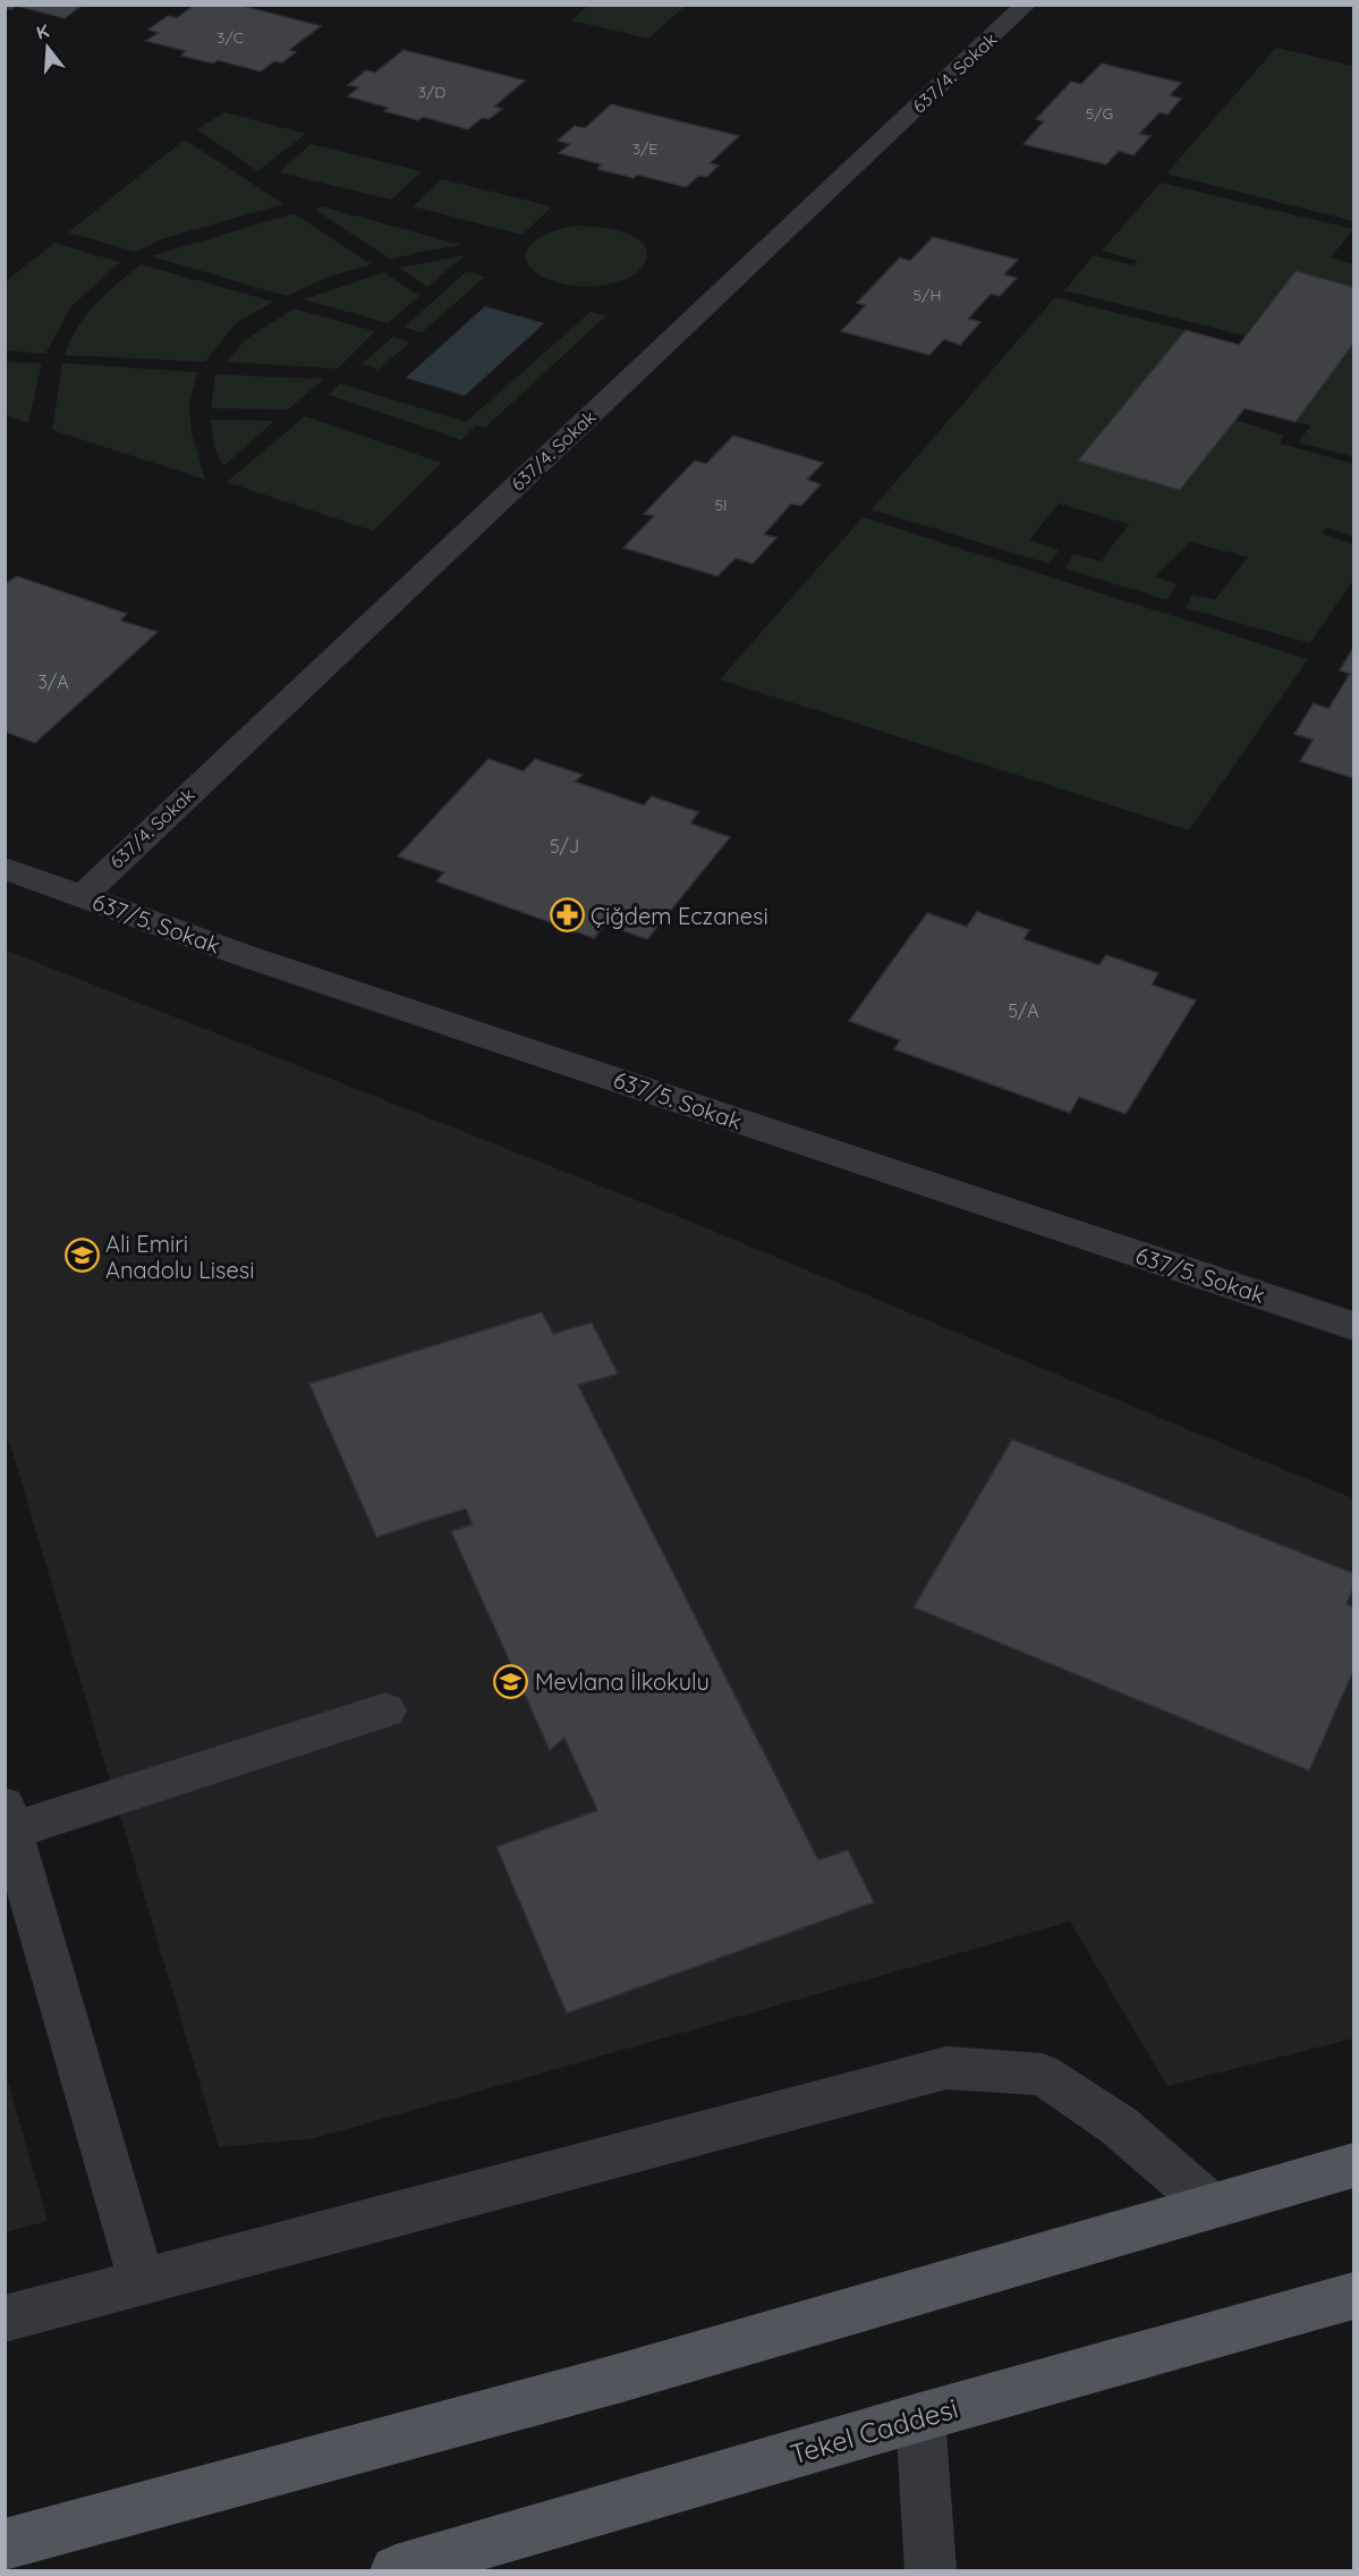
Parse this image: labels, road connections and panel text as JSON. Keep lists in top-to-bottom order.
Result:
{
  "streets": {
    "main road": ["Tekel Caddesi"],
    "street": ["637/4. Sokak", "637/5. Sokak"]
  },
  "crossings": [
    ["637/4. Sokak", "637/5. Sokak"]
  ],
  "places": {
    "pharmacy": ["Çiğdem Eczanesi"],
    "school or university": ["Ali Emiri Anadolu Lisesi", "Mevlana İlkokulu"]
  },
  "house_numbers": [
    "3/C",
    "3/D",
    "5/G",
    "3/E",
    "5/H",
    "5I",
    "3/A",
    "5/J",
    "5/A"
  ],
  "north": "top"
}
